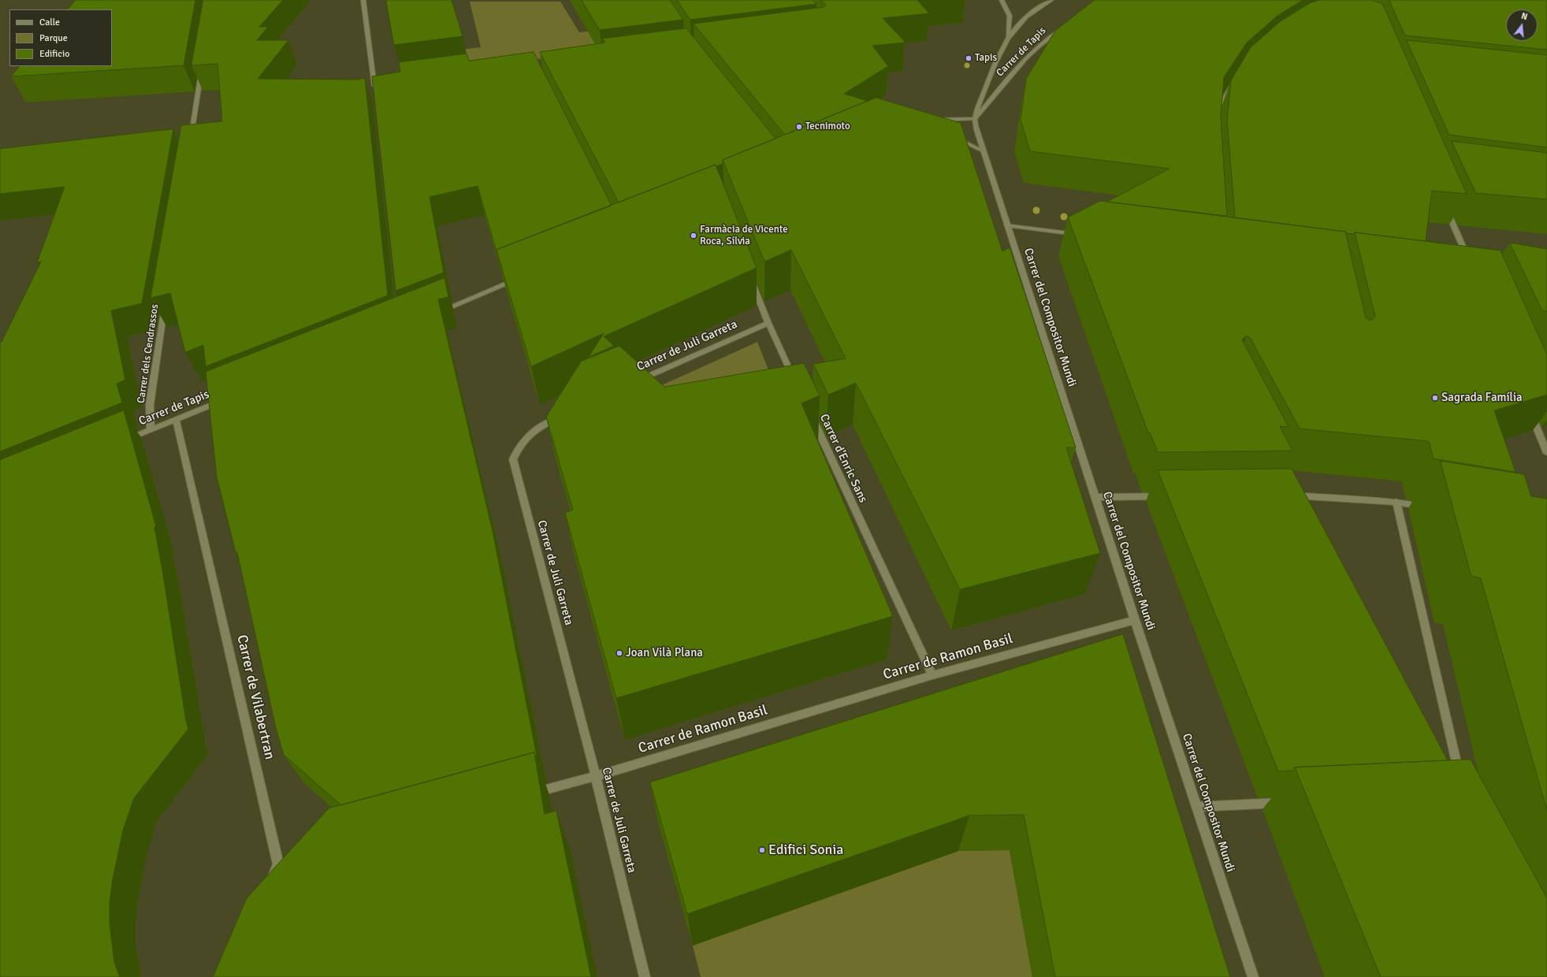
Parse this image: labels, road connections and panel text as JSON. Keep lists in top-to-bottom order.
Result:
{
  "streets": {
    "street": [
      "Carrer de Tapis",
      "Carrer del Compositor Mundi",
      "Carrer de Juli Garreta",
      "Carrer dels Cendrassos",
      "Carrer d'Enric Sans",
      "Carrer de Ramon Basil",
      "Carrer de Vilabertran"
    ]
  },
  "crossings": [
    ["Carrer de Tapis", "Carrer dels Cendrassos"],
    ["Carrer de Tapis", "Carrer de Vilabertran"],
    ["Carrer del Compositor Mundi", "Carrer de Ramon Basil"],
    ["Carrer de Juli Garreta", "Carrer de Ramon Basil"],
    ["Carrer d'Enric Sans", "Carrer de Ramon Basil"]
  ],
  "places": [
    "Tapis",
    "Tecnimoto",
    "Farmàcia de Vicente Roca, Sílvia",
    "Sagrada Família",
    "Joan Vilà Plana",
    "Edifici Sonia"
  ],
  "legend": ["Calle", "Parque", "Edificio"],
  "north": "top"
}
